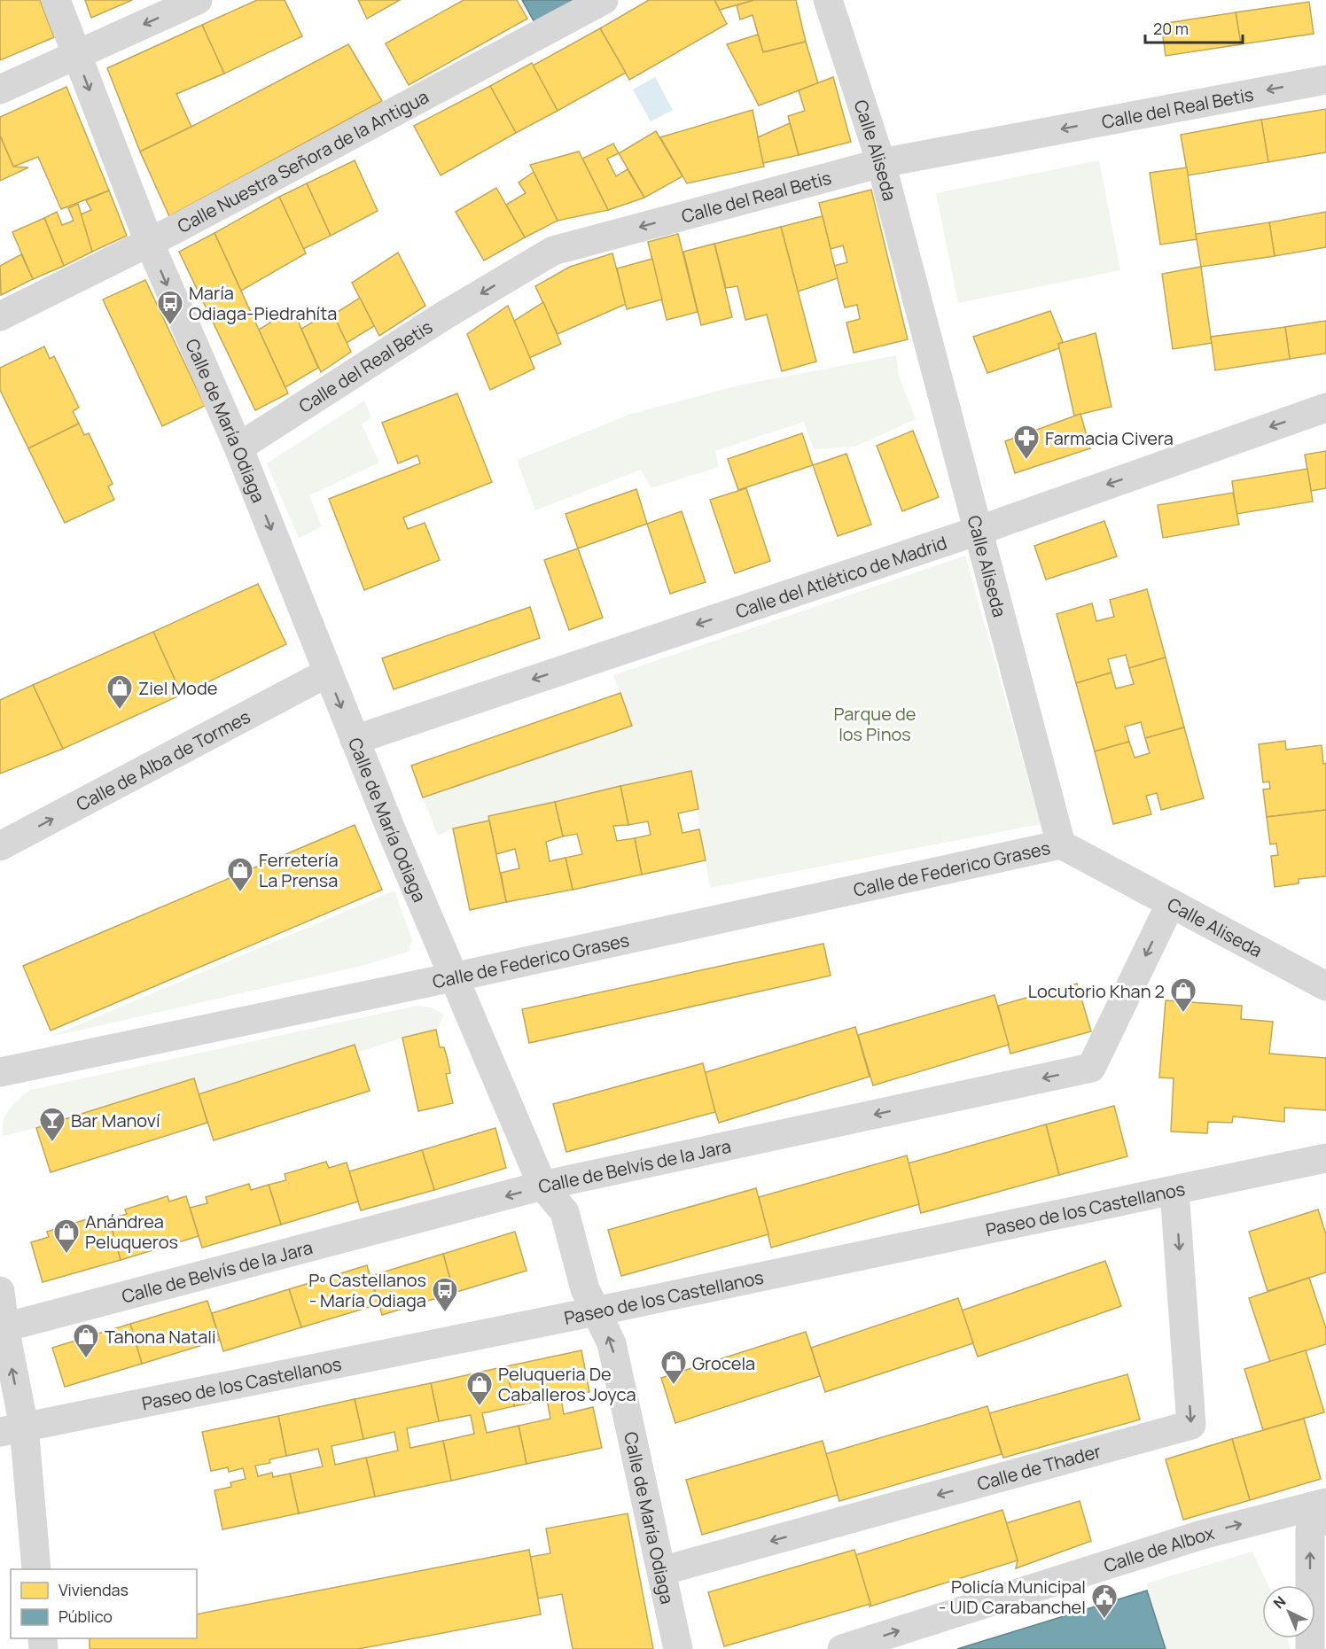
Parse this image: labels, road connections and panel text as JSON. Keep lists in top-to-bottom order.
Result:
{
  "streets": {
    "street": [
      "Calle del Real Betis",
      "Calle Aliseda",
      "Calle Nuestra Señora de la Antigua",
      "Calle de María Odiaga",
      "Calle del Atlético de Madrid",
      "Calle de Alba de Tormes",
      "Calle de Federico Grases",
      "Calle de Belvís de la Jara",
      "Paseo de los Castellanos",
      "Calle de Thader",
      "Calle de Albox"
    ]
  },
  "crossings": [
    ["Calle del Real Betis", "Calle Aliseda"],
    ["Calle del Real Betis", "Calle de María Odiaga"],
    ["Calle Aliseda", "Calle del Atlético de Madrid"],
    ["Calle Aliseda", "Calle de Federico Grases"],
    ["Calle Aliseda", "Calle de Belvís de la Jara"],
    ["Calle Nuestra Señora de la Antigua", "Calle de María Odiaga"],
    ["Calle de María Odiaga", "Calle del Atlético de Madrid"],
    ["Calle de María Odiaga", "Calle de Alba de Tormes"],
    ["Calle de María Odiaga", "Calle de Federico Grases"],
    ["Calle de María Odiaga", "Calle de Belvís de la Jara"],
    ["Calle de María Odiaga", "Paseo de los Castellanos"],
    ["Calle de María Odiaga", "Calle de Thader"],
    ["Paseo de los Castellanos", "Calle de Thader"]
  ],
  "one_way": [
    "Calle del Real Betis",
    "Calle del Atlético de Madrid",
    "Calle de Alba de Tormes",
    "Calle de Belvís de la Jara",
    "Calle de Thader",
    "Calle de Albox"
  ],
  "parks": ["Parque de los Pinos"],
  "places": {
    "bus stop": ["María Odiaga-Piedrahíta", "Pº Castellanos - María Odiaga"],
    "pharmacy": ["Farmacia Civera"],
    "shop": [
      "Ziel Mode",
      "Ferretería La Prensa",
      "Locutorio Khan 2",
      "Anándrea Peluqueros",
      "Tahona Natali",
      "Grocela",
      "Peluqueria De Caballeros Joyca"
    ],
    "bar": ["Bar Manoví"],
    "public building": ["Policía Municipal - UID Carabanchel"]
  },
  "legend": ["Viviendas", "Público"],
  "scale_bar": "20 m",
  "north": "top left"
}
